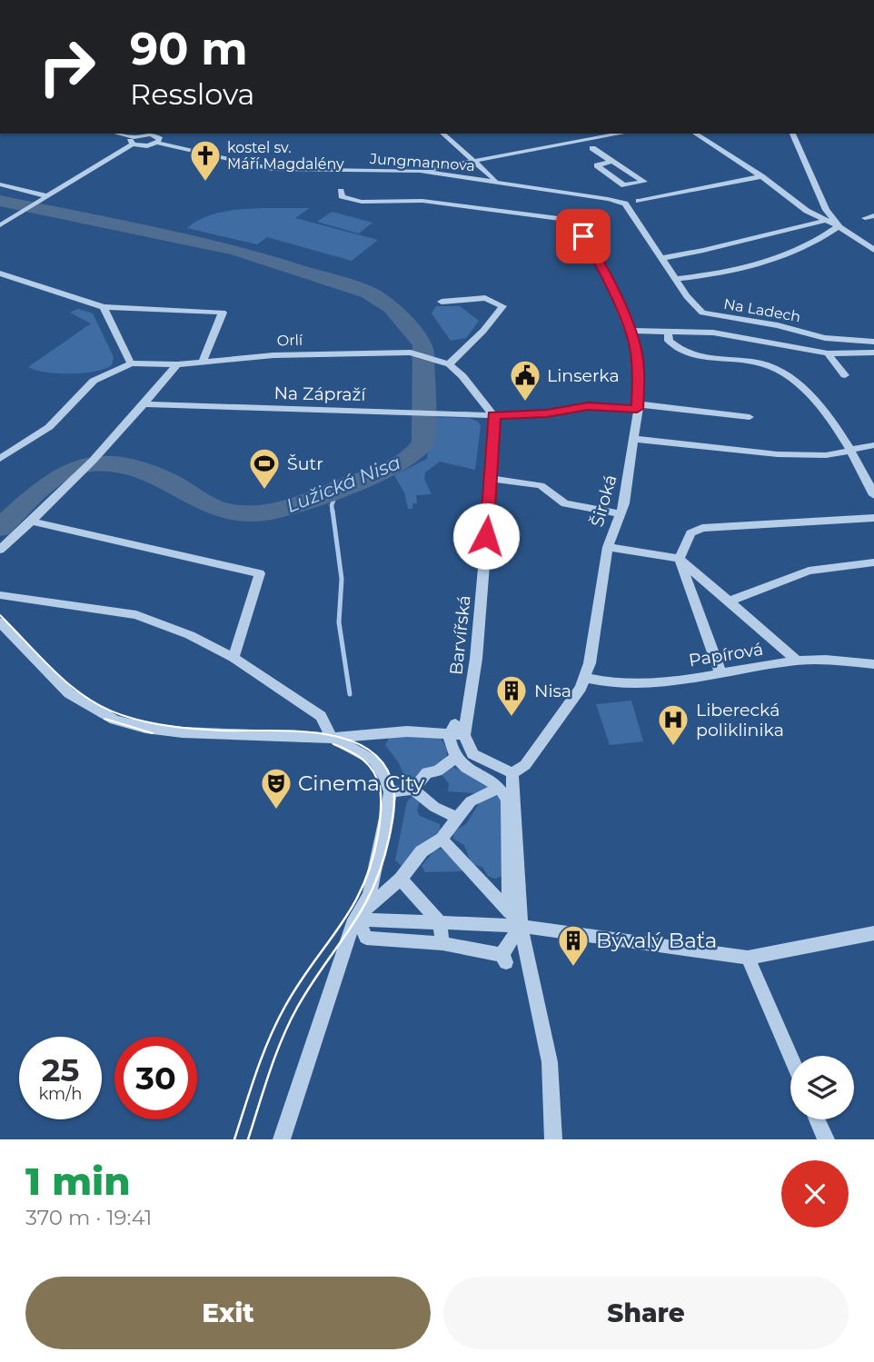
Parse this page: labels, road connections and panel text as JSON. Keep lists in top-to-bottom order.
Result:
{
  "streets": {
    "street": [
      "Jungmannova",
      "Na Ladech",
      "Orlí",
      "Na Zápraží",
      "Široká",
      "Barvířská",
      "Papírová"
    ]
  },
  "crossings": [
    ["Jungmannova", "Na Ladech"],
    ["Na Zápraží", "Široká"],
    ["Na Zápraží", "Barvířská"],
    ["Široká", "Papírová"]
  ],
  "water": ["Lužická Nisa"],
  "places": {
    "church": ["kostel sv. Máří Magdalény"],
    "public building": ["Linserka"],
    "sports": ["Šutr"],
    "building": ["Nisa", "Bývalý Baťa"],
    "hospital": ["Liberecká poliklinika"],
    "theatre": ["Cinema City"]
  },
  "page": {
    "turn": ["90 m", "Resslova"],
    "speed": "25 km/h",
    "limit": "30",
    "heading": ["1 min", "370 m · 19:41"],
    "buttons": ["Exit", "Share"]
  }
}
